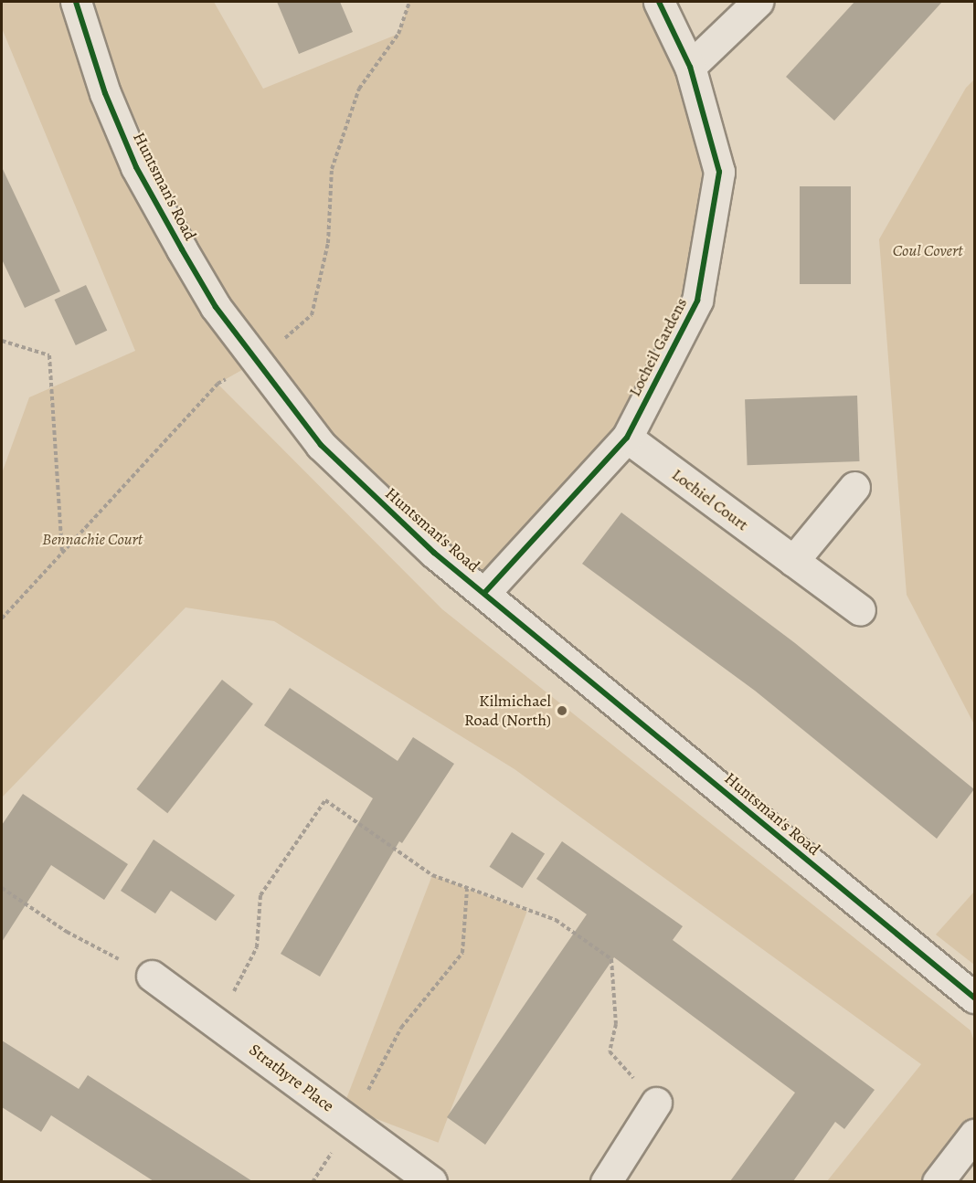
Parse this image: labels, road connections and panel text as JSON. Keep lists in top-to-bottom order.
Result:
{
  "streets": {
    "street": [
      "Huntsman's Road",
      "Locheil Gardens",
      "Lochiel Court",
      "Strathyre Place"
    ]
  },
  "crossings": [
    ["Huntsman's Road", "Locheil Gardens"],
    ["Locheil Gardens", "Lochiel Court"]
  ],
  "parks": ["Coul Covert", "Bennachie Court"],
  "places": ["Kilmichael Road (North)"]
}
